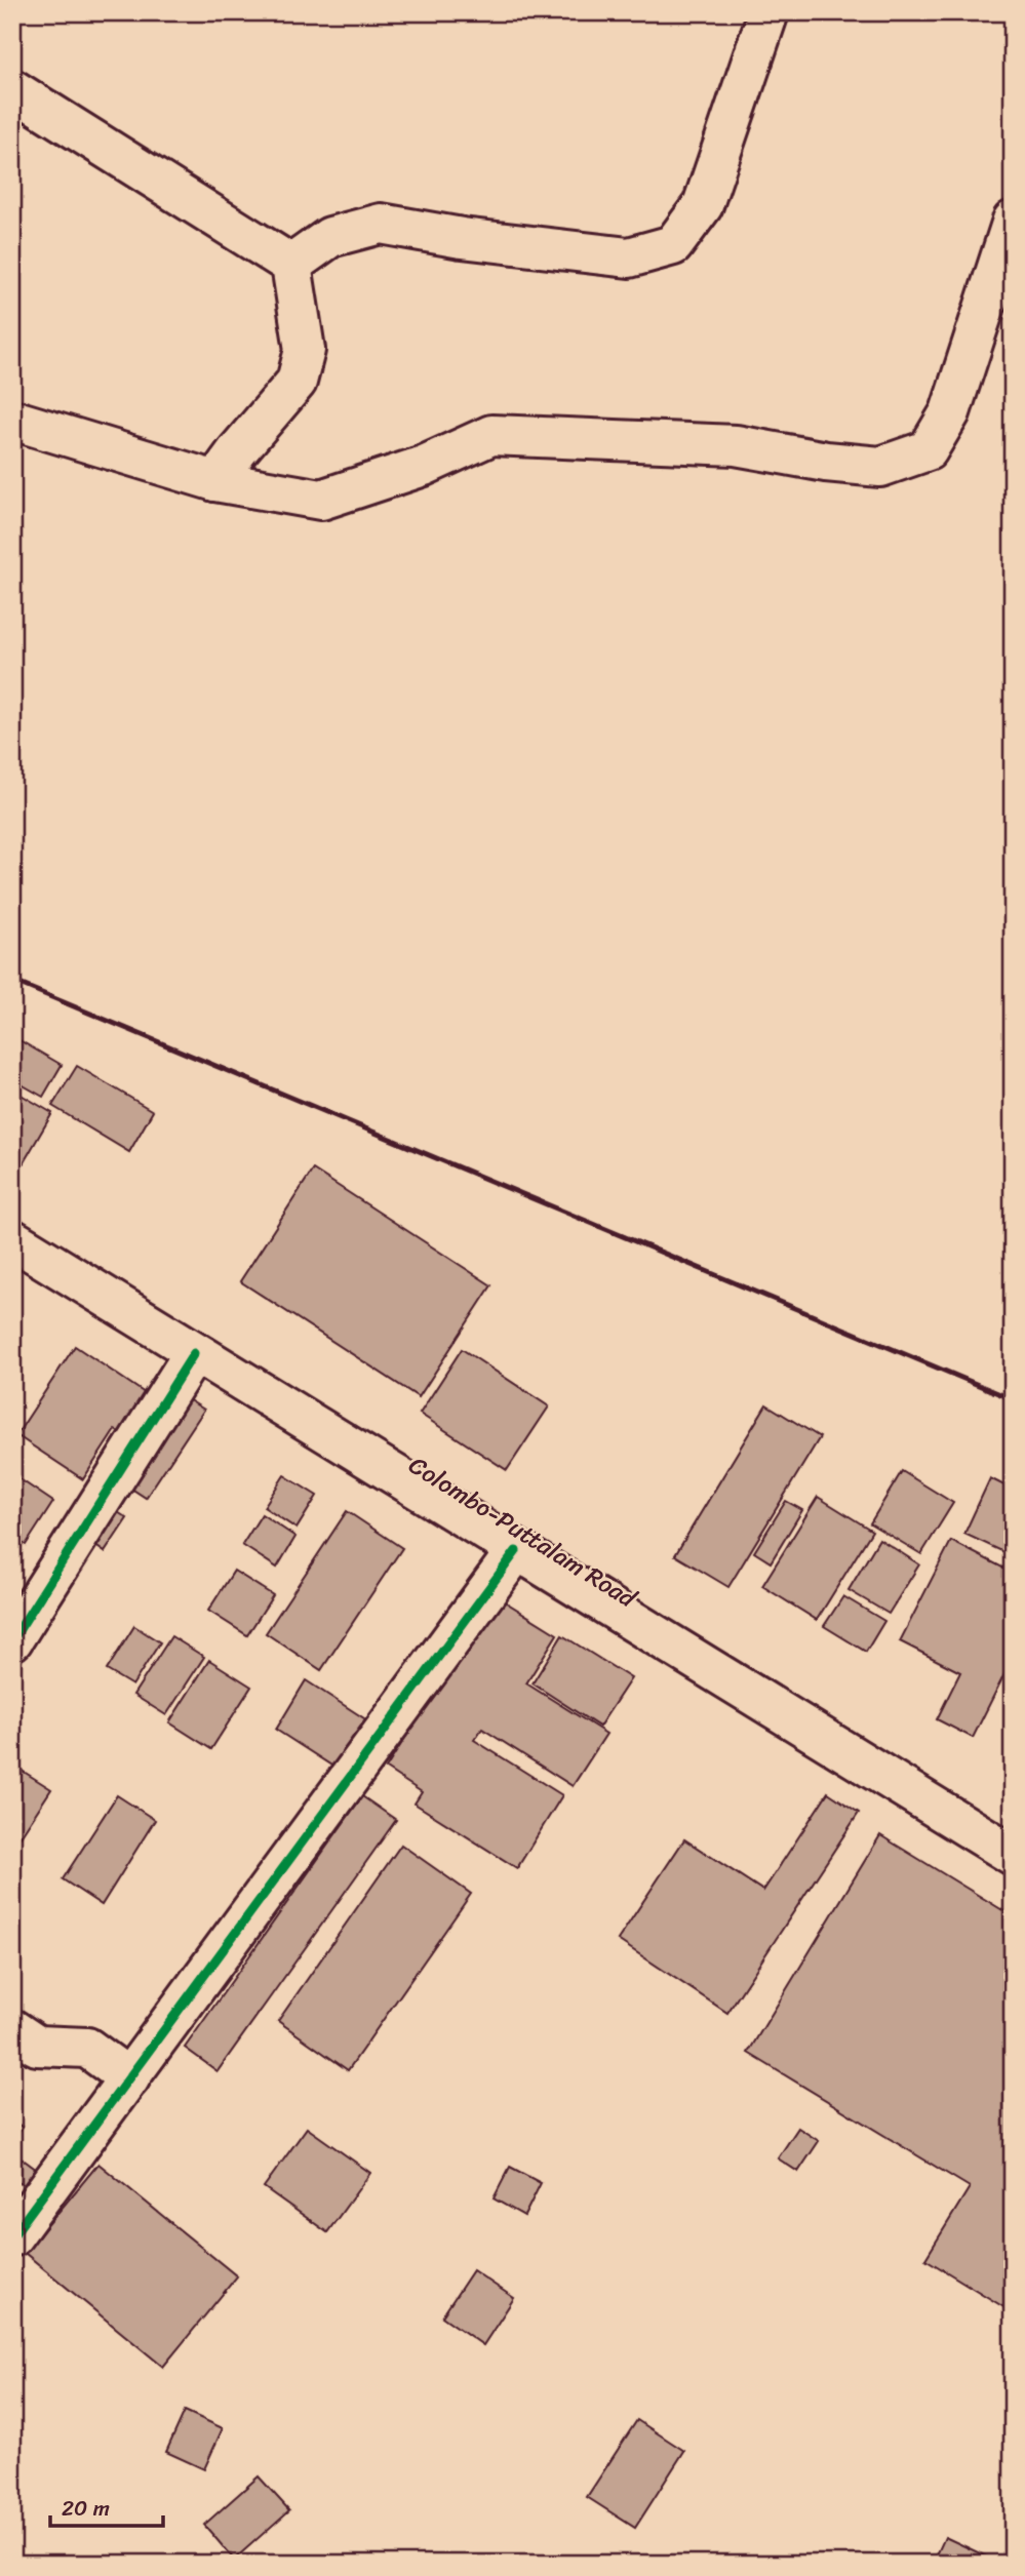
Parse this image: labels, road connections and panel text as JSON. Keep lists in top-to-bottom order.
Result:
{
  "streets": {
    "main road": ["Colombo-Puttalam Road"]
  },
  "scale_bar": "20 m"
}
